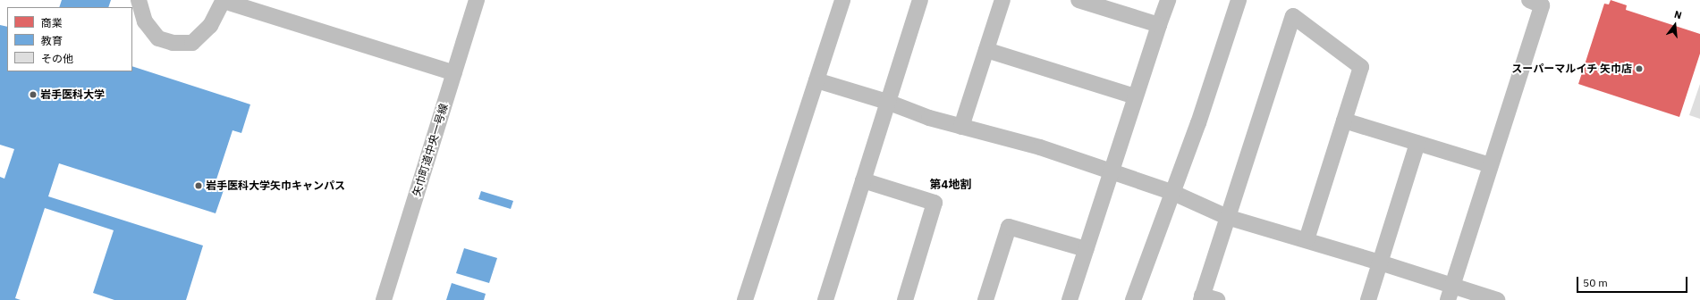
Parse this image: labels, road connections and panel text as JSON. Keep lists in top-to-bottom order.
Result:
{
  "streets": {
    "street": ["矢巾町道中央一号線"]
  },
  "districts": ["第4地割"],
  "places": ["スーパーマルイチ 矢巾店", "岩手医科大学", "岩手医科大学矢巾キャンパス"],
  "legend": ["商業", "教育", "その他"],
  "scale_bar": "50 m",
  "north": "top"
}
